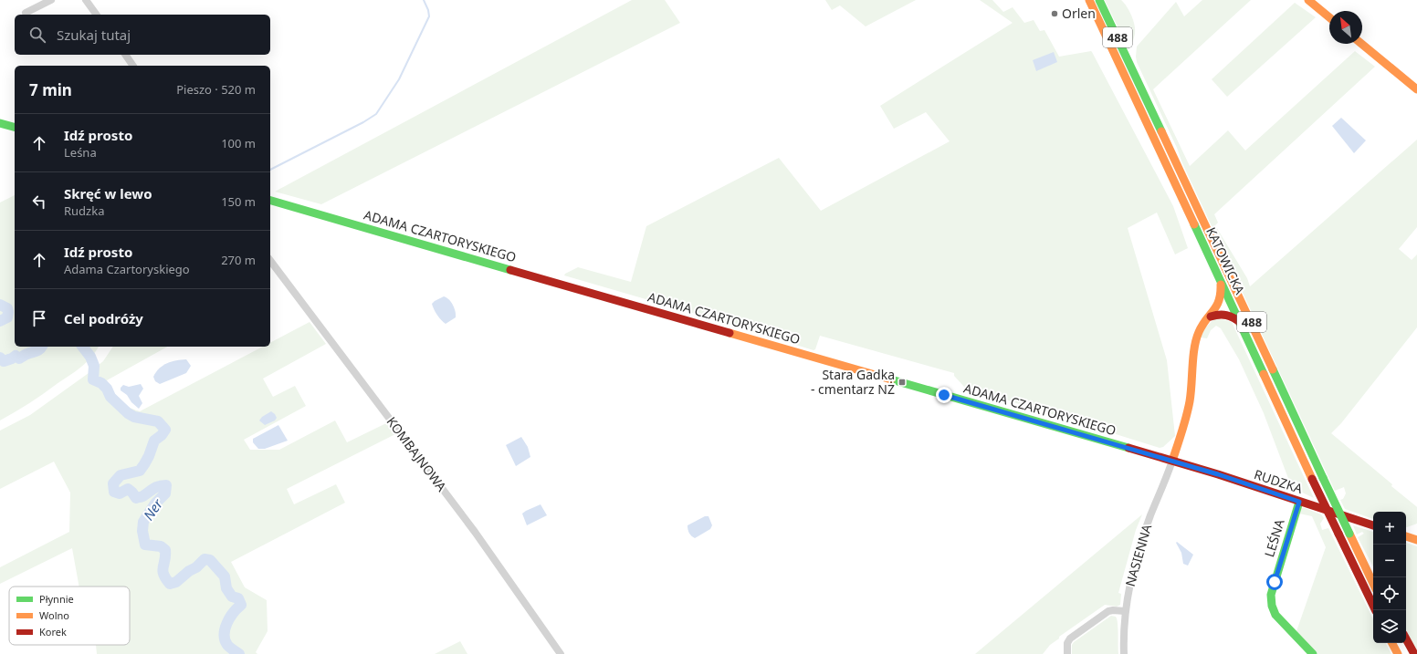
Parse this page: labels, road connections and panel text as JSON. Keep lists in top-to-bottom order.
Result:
{
  "streets": {
    "main road": [
      "488",
      "ADAMA CZARTORYSKIEGO",
      "KATOWICKA",
      "RUDZKA",
      "LEŚNA"
    ],
    "street": ["KOMBAJNOWA", "NASIENNA"]
  },
  "crossings": [
    ["ADAMA CZARTORYSKIEGO", "RUDZKA"],
    ["ADAMA CZARTORYSKIEGO", "NASIENNA"],
    ["RUDZKA", "LEŚNA"],
    ["RUDZKA", "NASIENNA"]
  ],
  "water": ["Ner"],
  "places": {
    "other": ["Orlen"],
    "transit": ["Stara Gadka - cmentarz NŻ"]
  },
  "legend": ["Płynnie", "Wolno", "Korek"],
  "north": "top left",
  "page": {
    "search": "Szukaj tutaj",
    "heading": ["7 min", "Pieszo · 520 m"],
    "list": [
      ["Idź prosto", "Leśna", "100 m"],
      ["Skręć w lewo", "Rudzka", "150 m"],
      ["Idź prosto", "Adama Czartoryskiego", "270 m"],
      "Cel podróży"
    ],
    "map_buttons": ["+", "−"]
  }
}
